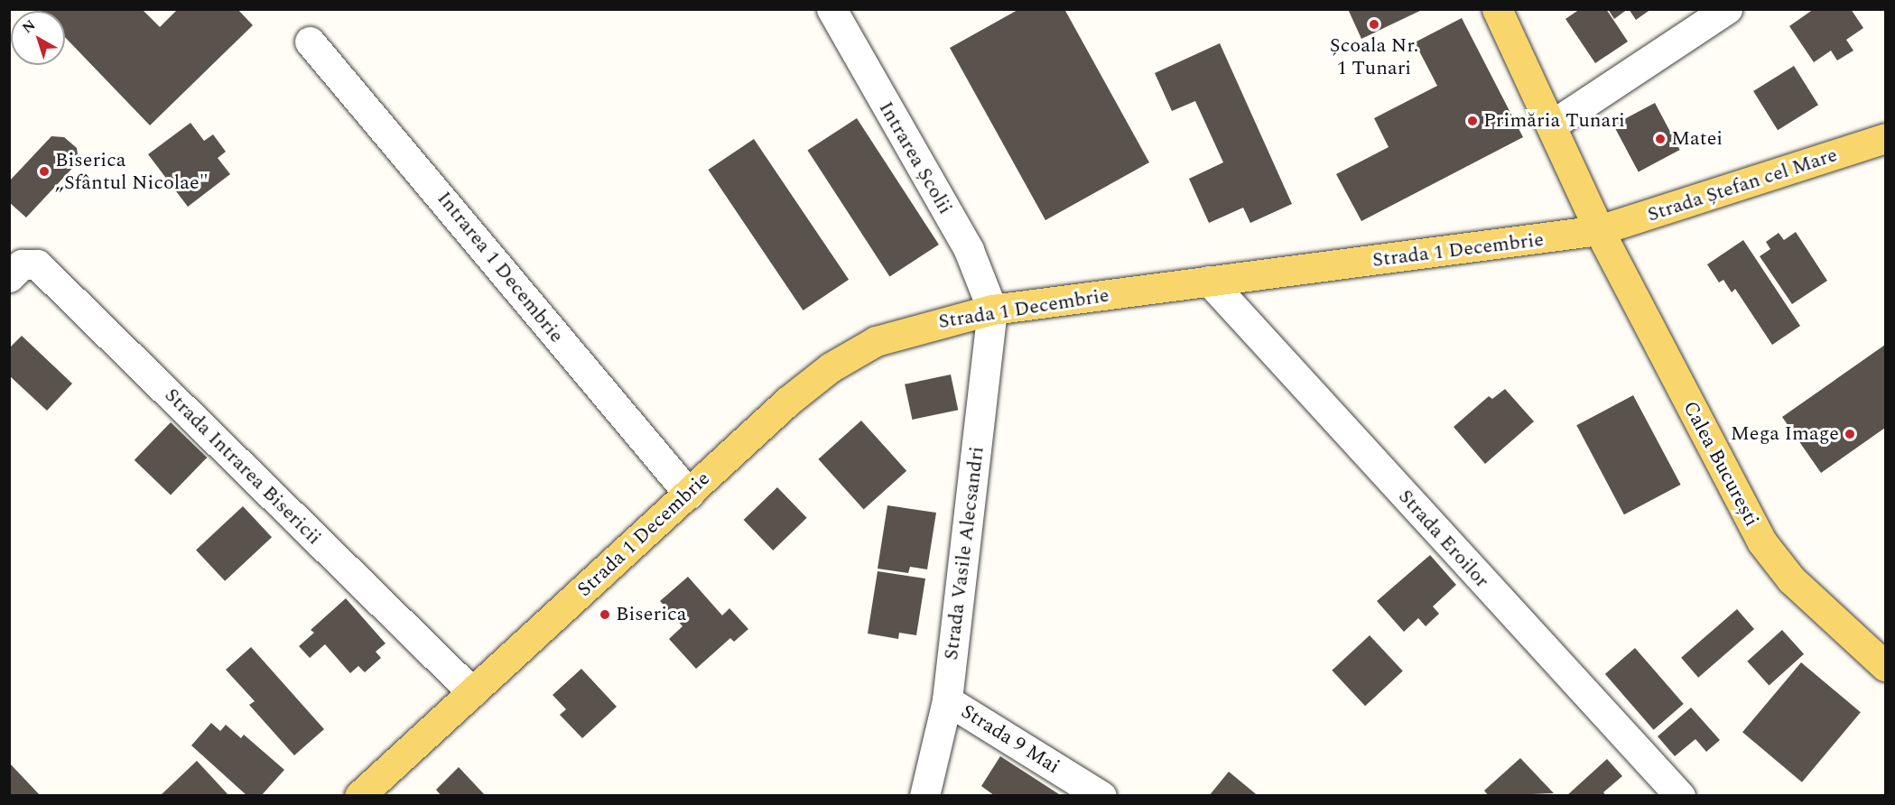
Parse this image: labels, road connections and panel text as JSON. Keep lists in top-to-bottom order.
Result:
{
  "streets": {
    "main road": ["Strada Ștefan cel Mare", "Strada 1 Decembrie", "Calea București"],
    "street": [
      "Intrarea Școlii",
      "Intrarea 1 Decembrie",
      "Strada Intrarea Bisericii",
      "Strada Eroilor",
      "Strada Vasile Alecsandri",
      "Strada 9 Mai"
    ]
  },
  "crossings": [
    ["Intrarea Școlii", "Strada 1 Decembrie"],
    ["Intrarea Școlii", "Strada Vasile Alecsandri"],
    ["Strada Ștefan cel Mare", "Strada 1 Decembrie"],
    ["Strada Ștefan cel Mare", "Calea București"],
    ["Strada 1 Decembrie", "Intrarea 1 Decembrie"],
    ["Strada 1 Decembrie", "Calea București"],
    ["Strada 1 Decembrie", "Strada Intrarea Bisericii"],
    ["Strada 1 Decembrie", "Strada Eroilor"],
    ["Strada 1 Decembrie", "Strada Vasile Alecsandri"],
    ["Strada Vasile Alecsandri", "Strada 9 Mai"]
  ],
  "places": [
    "Școala Nr. 1 Tunari",
    "Primăria Tunari",
    "Matei",
    "Biserica „Sfântul Nicolae\"",
    "Mega Image",
    "Biserica"
  ],
  "north": "top left"
}
